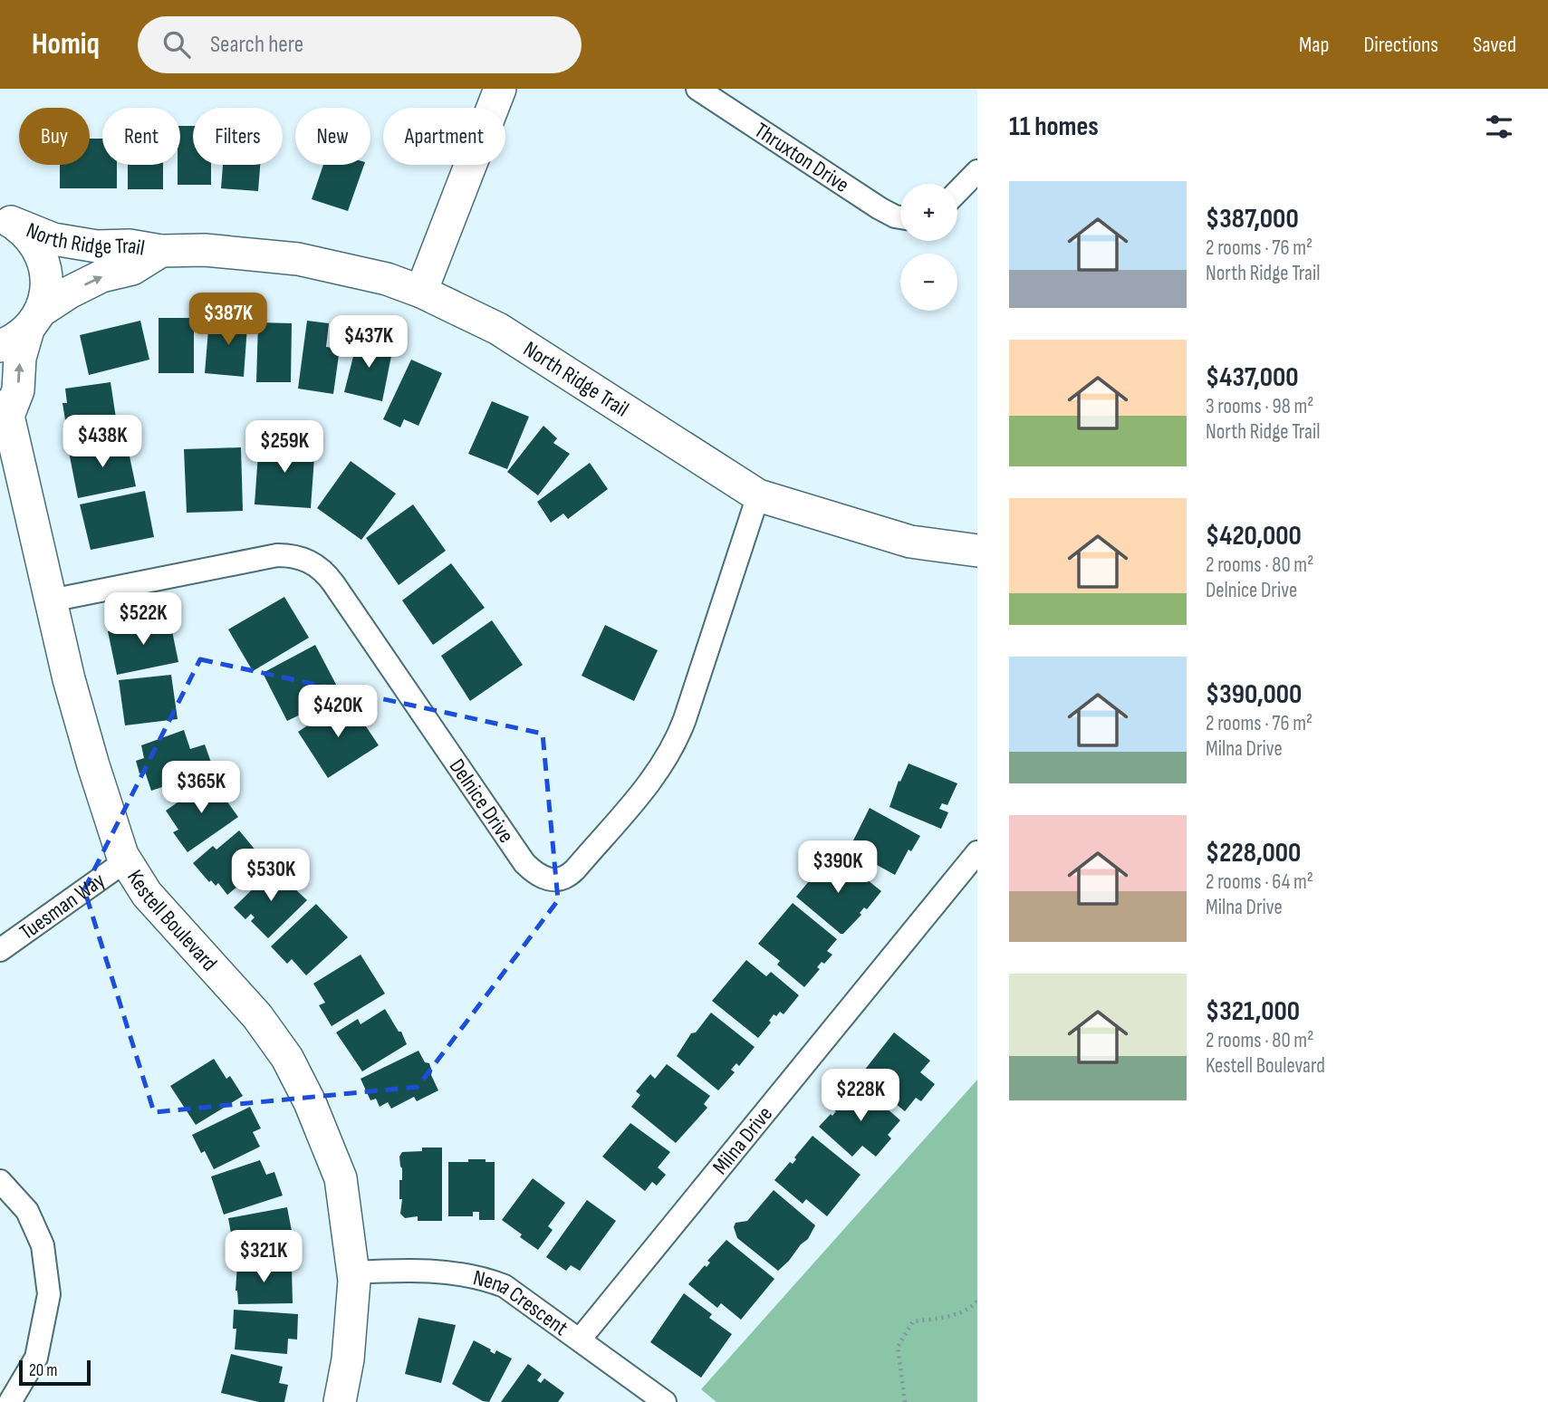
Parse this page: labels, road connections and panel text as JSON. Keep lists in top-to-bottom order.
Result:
{
  "streets": {
    "street": [
      "Thruxton Drive",
      "North Ridge Trail",
      "Delnice Drive",
      "Tuesman Way",
      "Kestell Boulevard",
      "Milna Drive",
      "Nena Crescent"
    ]
  },
  "crossings": [
    ["North Ridge Trail", "Delnice Drive"],
    ["North Ridge Trail", "Kestell Boulevard"],
    ["Delnice Drive", "Kestell Boulevard"],
    ["Tuesman Way", "Kestell Boulevard"],
    ["Kestell Boulevard", "Nena Crescent"],
    ["Milna Drive", "Nena Crescent"]
  ],
  "scale_bar": "20 m",
  "page": {
    "header": "Homiq",
    "search": "Search here",
    "nav": ["Map", "Directions", "Saved"],
    "heading": "11 homes",
    "chip": [
      "Buy",
      "Rent",
      "Filters",
      "New",
      "Apartment"
    ],
    "list": [
      {
        "name": "$387,000",
        "note": "2 rooms · 76 m² · North Ridge Trail"
      },
      {
        "name": "$437,000",
        "note": "3 rooms · 98 m² · North Ridge Trail"
      },
      {
        "name": "$420,000",
        "note": "2 rooms · 80 m² · Delnice Drive"
      },
      {
        "name": "$390,000",
        "note": "2 rooms · 76 m² · Milna Drive"
      },
      {
        "name": "$228,000",
        "note": "2 rooms · 64 m² · Milna Drive"
      },
      {
        "name": "$321,000",
        "note": "2 rooms · 80 m² · Kestell Boulevard"
      }
    ],
    "map_buttons": ["+", "−"],
    "price": [
      "$387K",
      "$437K",
      "$438K",
      "$259K",
      "$522K",
      "$420K",
      "$365K",
      "$390K",
      "$530K",
      "$228K",
      "$321K"
    ],
    "scale": "20 m"
  }
}
